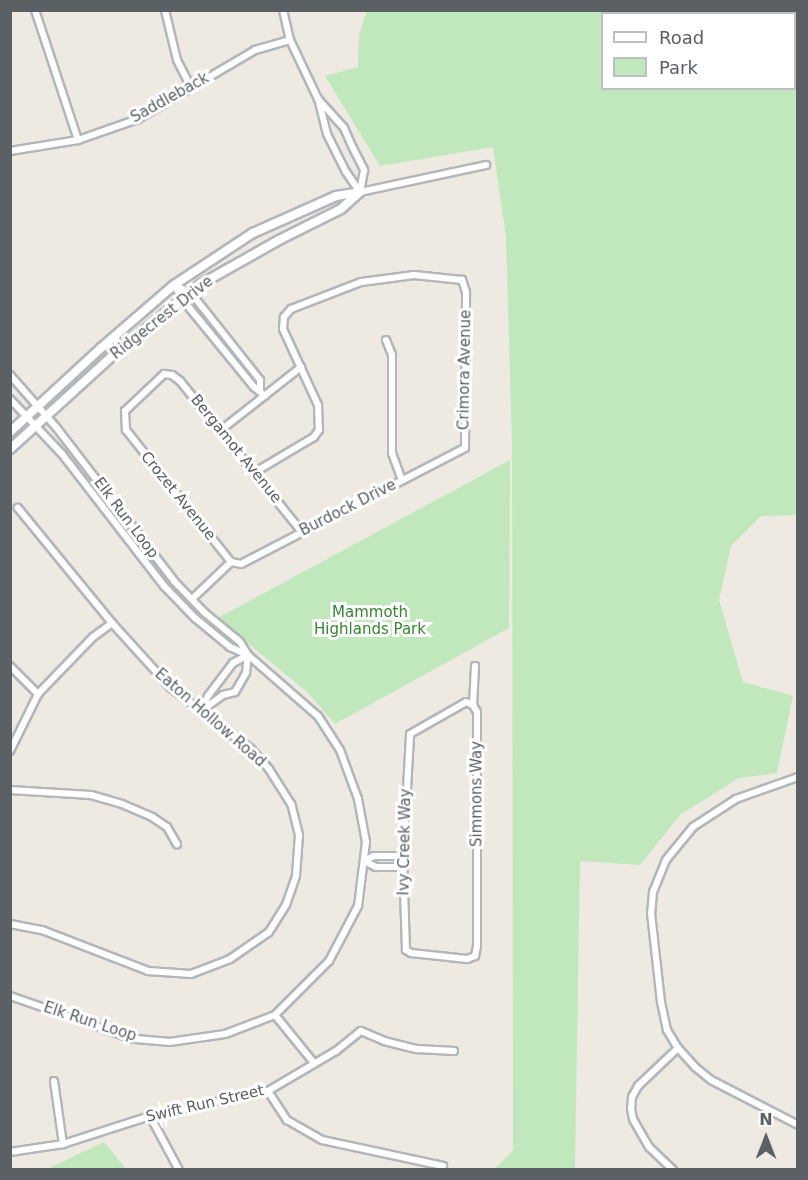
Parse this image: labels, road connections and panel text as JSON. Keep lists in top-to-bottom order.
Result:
{
  "streets": {
    "street": [
      "Saddleback",
      "Ridgecrest Drive",
      "Crimora Avenue",
      "Bergamot Avenue",
      "Crozet Avenue",
      "Burdock Drive",
      "Elk Run Loop",
      "Eaton Hollow Road",
      "Simmons Way",
      "Ivy Creek Way",
      "Swift Run Street"
    ]
  },
  "crossings": [
    ["Ridgecrest Drive", "Elk Run Loop"],
    ["Crimora Avenue", "Burdock Drive"],
    ["Bergamot Avenue", "Crozet Avenue"],
    ["Bergamot Avenue", "Burdock Drive"],
    ["Crozet Avenue", "Burdock Drive"],
    ["Simmons Way", "Ivy Creek Way"]
  ],
  "parks": ["Mammoth Highlands Park"],
  "legend": ["Road", "Park"],
  "north": "top"
}
